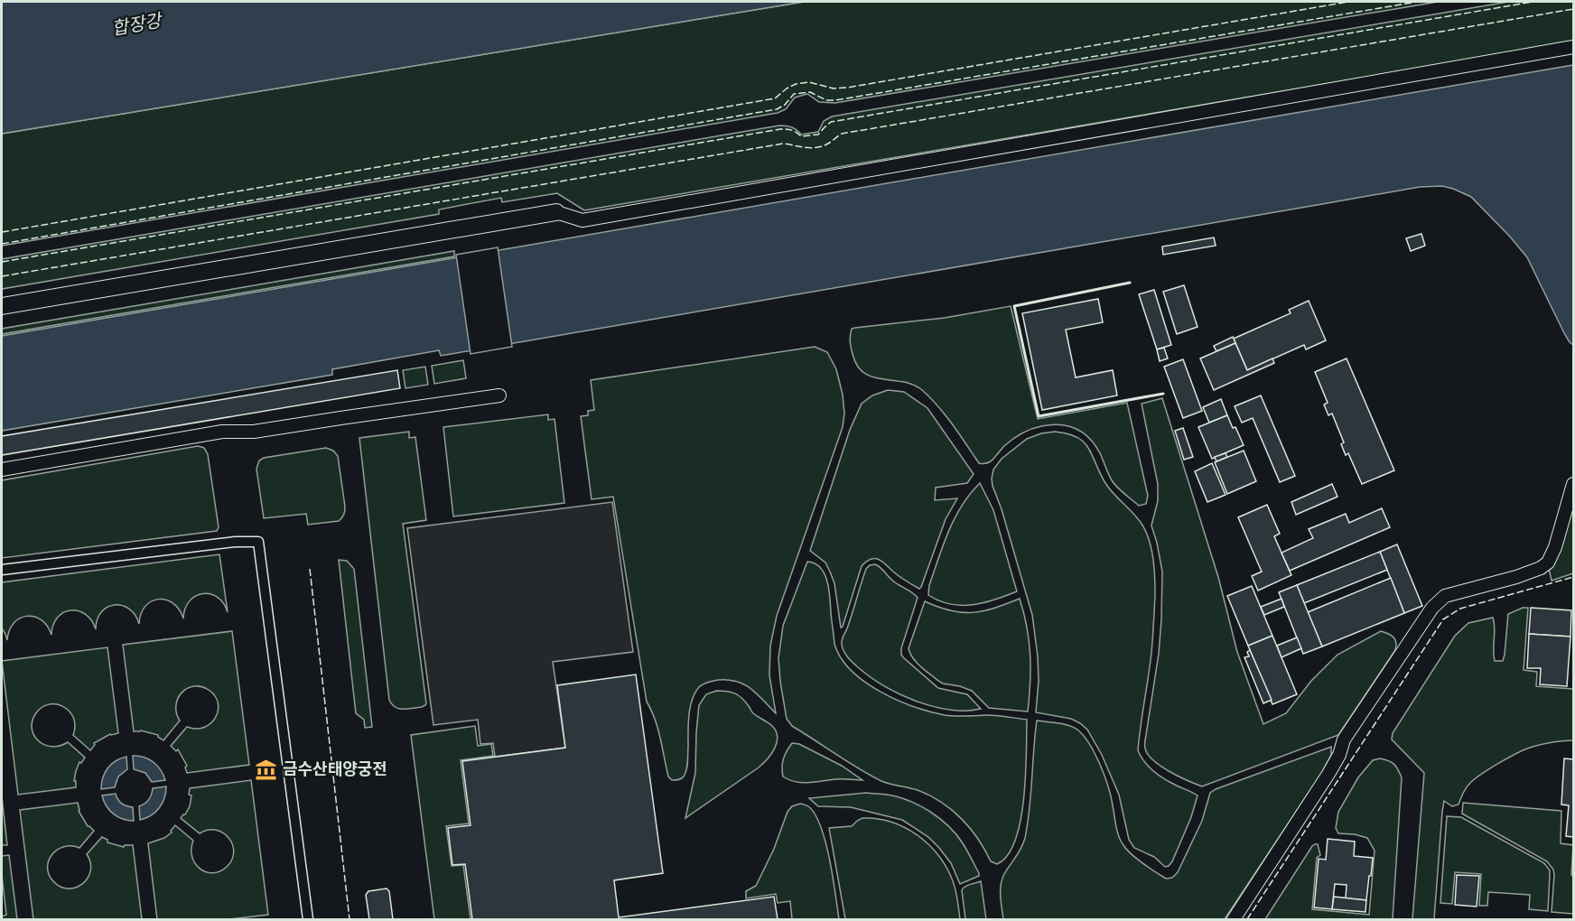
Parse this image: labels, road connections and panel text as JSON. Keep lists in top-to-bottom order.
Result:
{
  "water": ["합장강"],
  "places": {
    "museum": ["금수산태양궁전"]
  }
}
